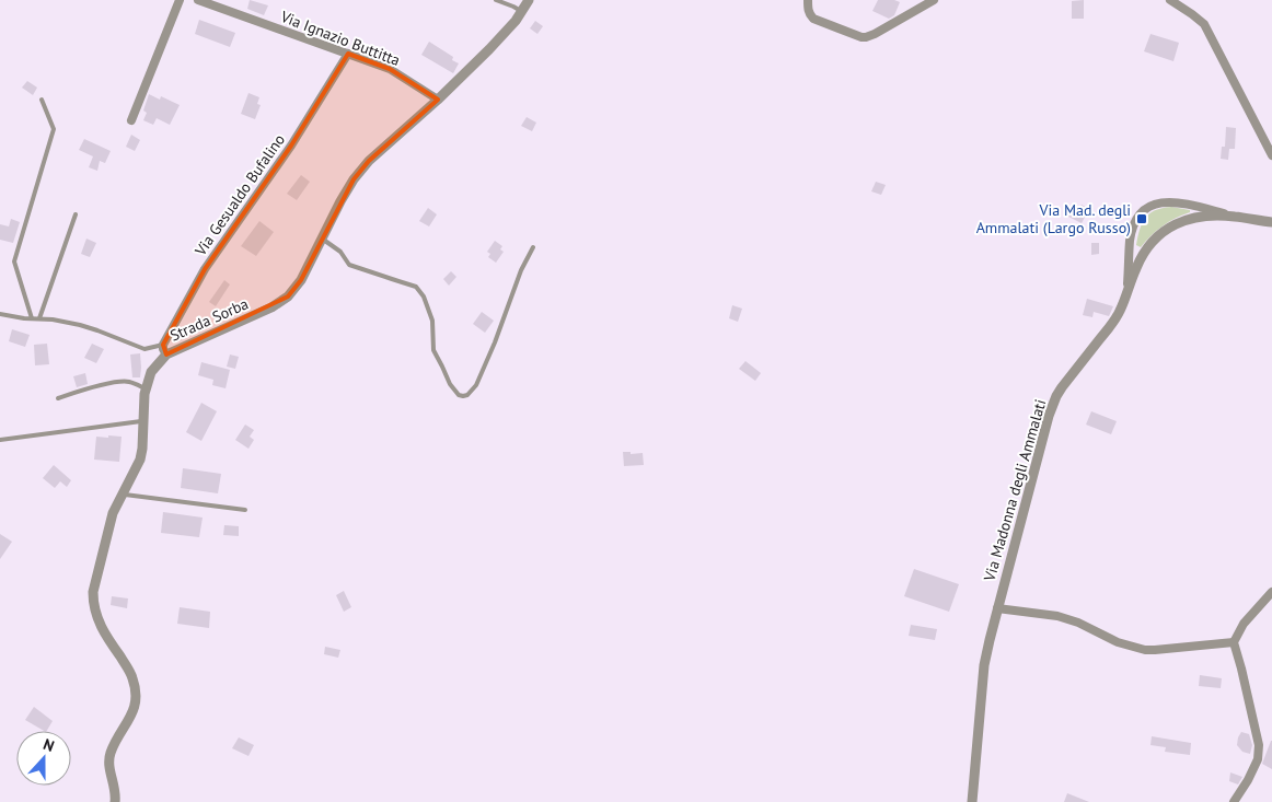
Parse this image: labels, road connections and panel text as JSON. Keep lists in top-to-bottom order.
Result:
{
  "streets": {
    "street": [
      "Via Ignazio Buttitta",
      "Via Gesualdo Bufalino",
      "Strada Sorba",
      "Via Madonna degli Ammalati"
    ]
  },
  "crossings": [
    ["Via Ignazio Buttitta", "Via Gesualdo Bufalino"],
    ["Via Ignazio Buttitta", "Strada Sorba"],
    ["Via Gesualdo Bufalino", "Strada Sorba"]
  ],
  "places": {
    "transit": ["Via Mad. degli Ammalati (Largo Russo)"]
  },
  "north": "top"
}
